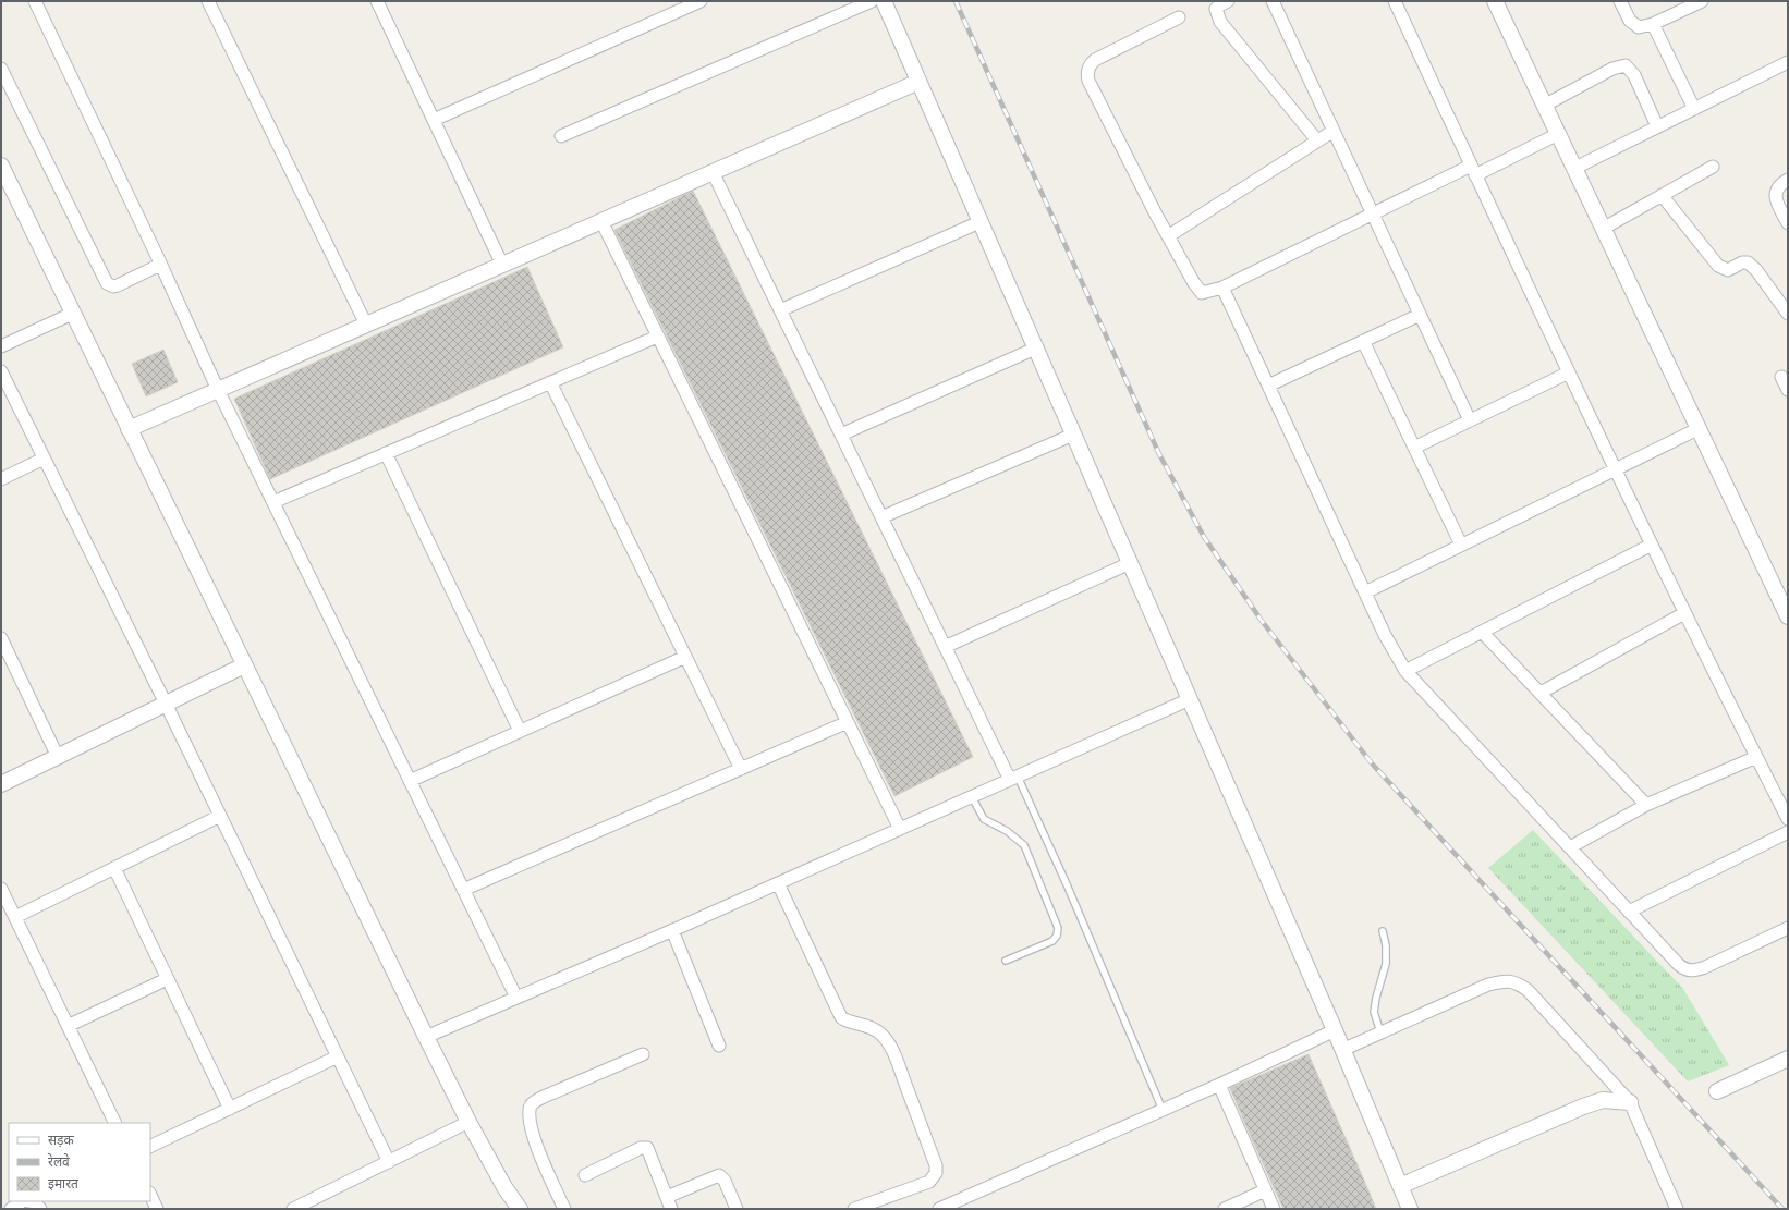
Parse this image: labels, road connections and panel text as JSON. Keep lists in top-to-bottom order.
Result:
{
  "legend": ["सड़क", "रेलवे", "इमारत"]
}
